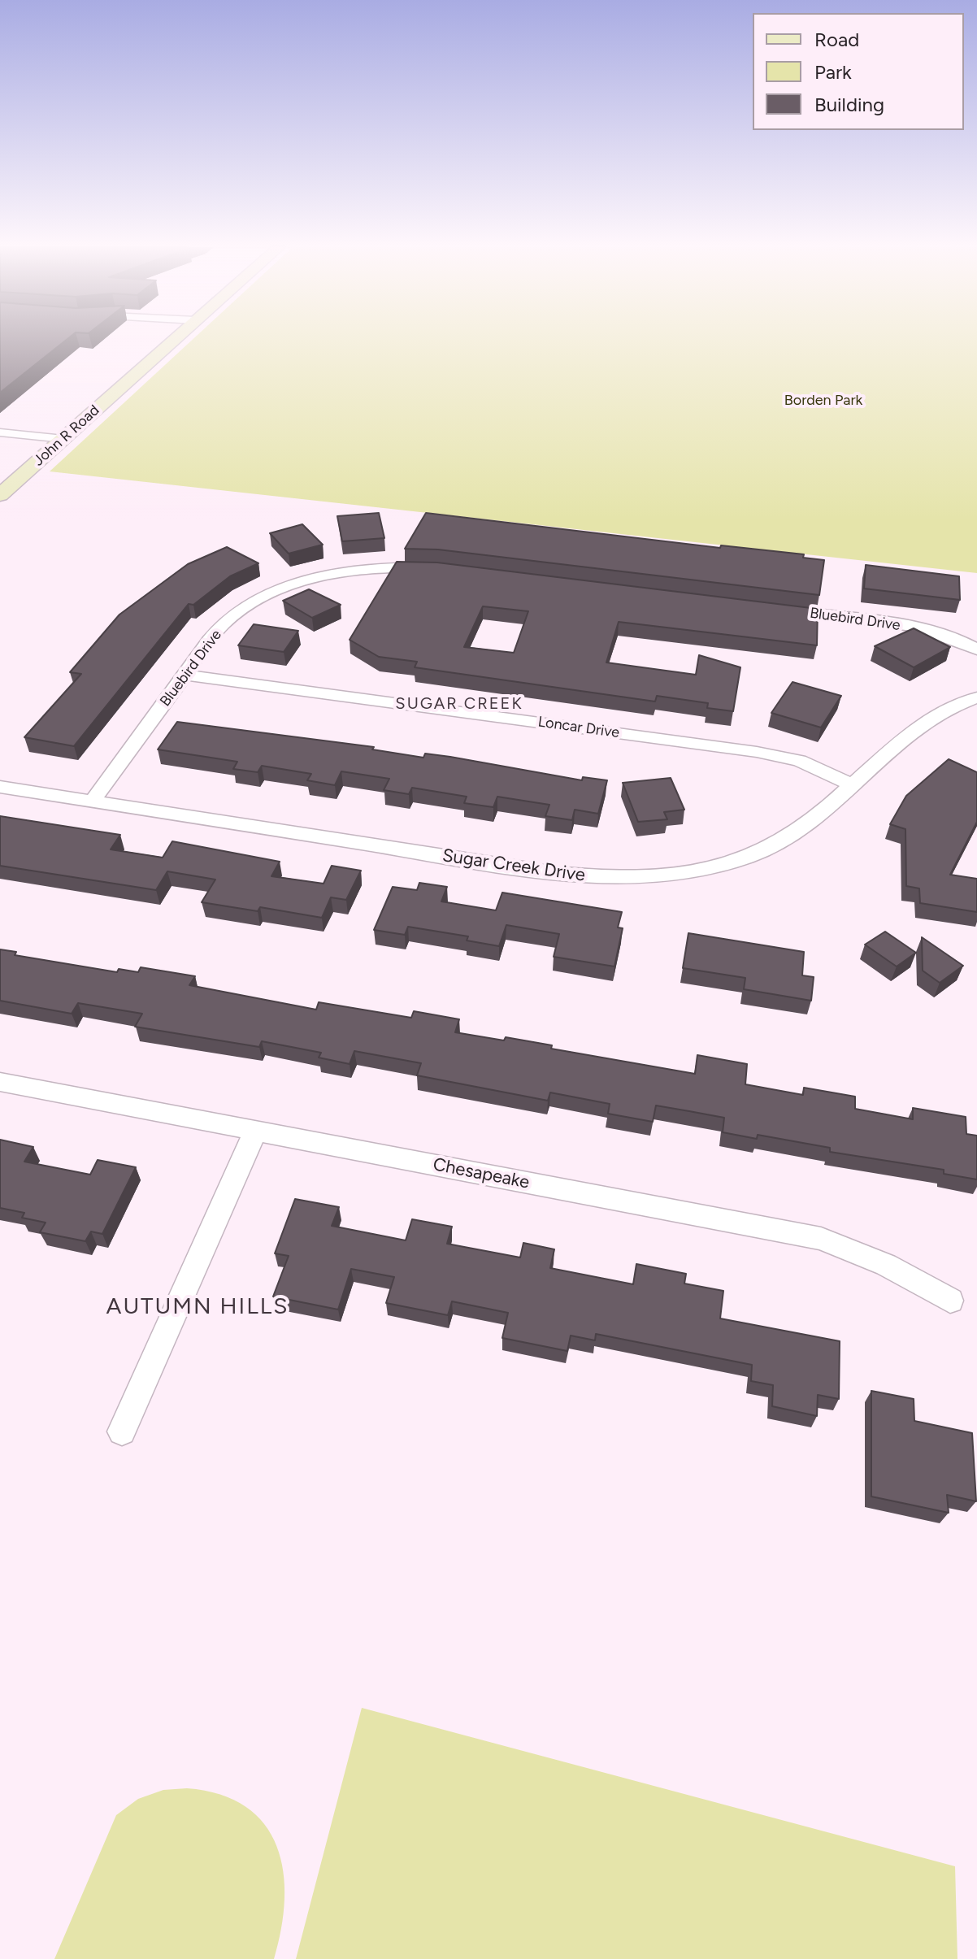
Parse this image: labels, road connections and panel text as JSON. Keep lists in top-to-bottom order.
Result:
{
  "streets": {
    "main road": ["John R Road"],
    "street": [
      "Bluebird Drive",
      "Loncar Drive",
      "Sugar Creek Drive",
      "Chesapeake"
    ]
  },
  "crossings": [
    ["Bluebird Drive", "Loncar Drive"],
    ["Bluebird Drive", "Sugar Creek Drive"],
    ["Loncar Drive", "Sugar Creek Drive"]
  ],
  "districts": ["SUGAR CREEK", "AUTUMN HILLS"],
  "parks": ["Borden Park"],
  "legend": ["Road", "Park", "Building"]
}
